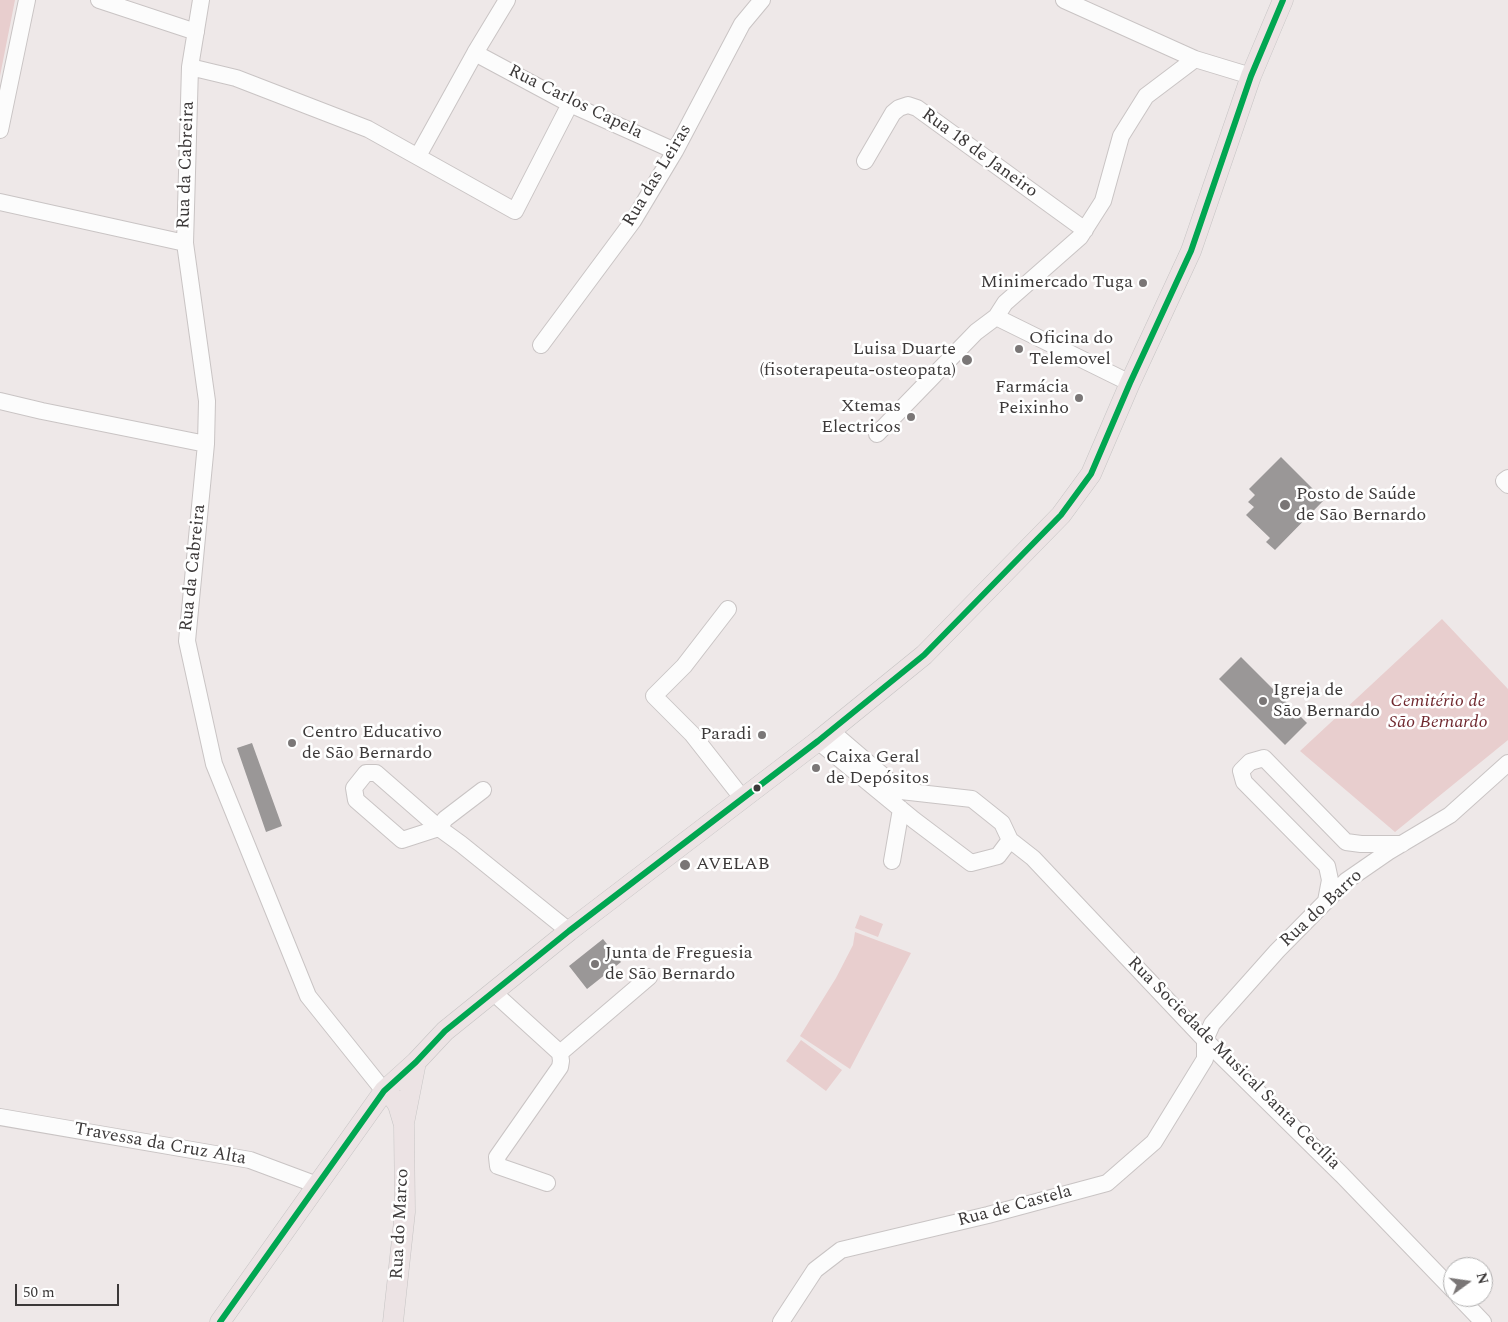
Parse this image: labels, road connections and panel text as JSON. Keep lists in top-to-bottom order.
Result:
{
  "streets": {
    "main road": ["Rua do Marco"],
    "street": [
      "Rua Carlos Capela",
      "Rua 18 de Janeiro",
      "Rua da Cabreira",
      "Rua das Leiras",
      "Rua do Barro",
      "Rua Sociedade Musical Santa Cecília",
      "Travessa da Cruz Alta",
      "Rua de Castela"
    ]
  },
  "crossings": [
    ["Rua Carlos Capela", "Rua das Leiras"],
    ["Rua do Barro", "Rua Sociedade Musical Santa Cecília"],
    ["Rua do Barro", "Rua de Castela"],
    ["Rua Sociedade Musical Santa Cecília", "Rua de Castela"]
  ],
  "parks": ["Cemitério de São Bernardo"],
  "places": [
    "Minimercado Tuga",
    "Oficina do Telemovel",
    "Luisa Duarte (fisoterapeuta-osteopata)",
    "Farmácia Peixinho",
    "Xtemas Electricos",
    "Posto de Saúde de São Bernardo",
    "Igreja de São Bernardo",
    "Paradi",
    "Centro Educativo de São Bernardo",
    "Caixa Geral de Depósitos",
    "AVELAB",
    "Junta de Freguesia de São Bernardo"
  ],
  "scale_bar": "50 m",
  "north": "right"
}
